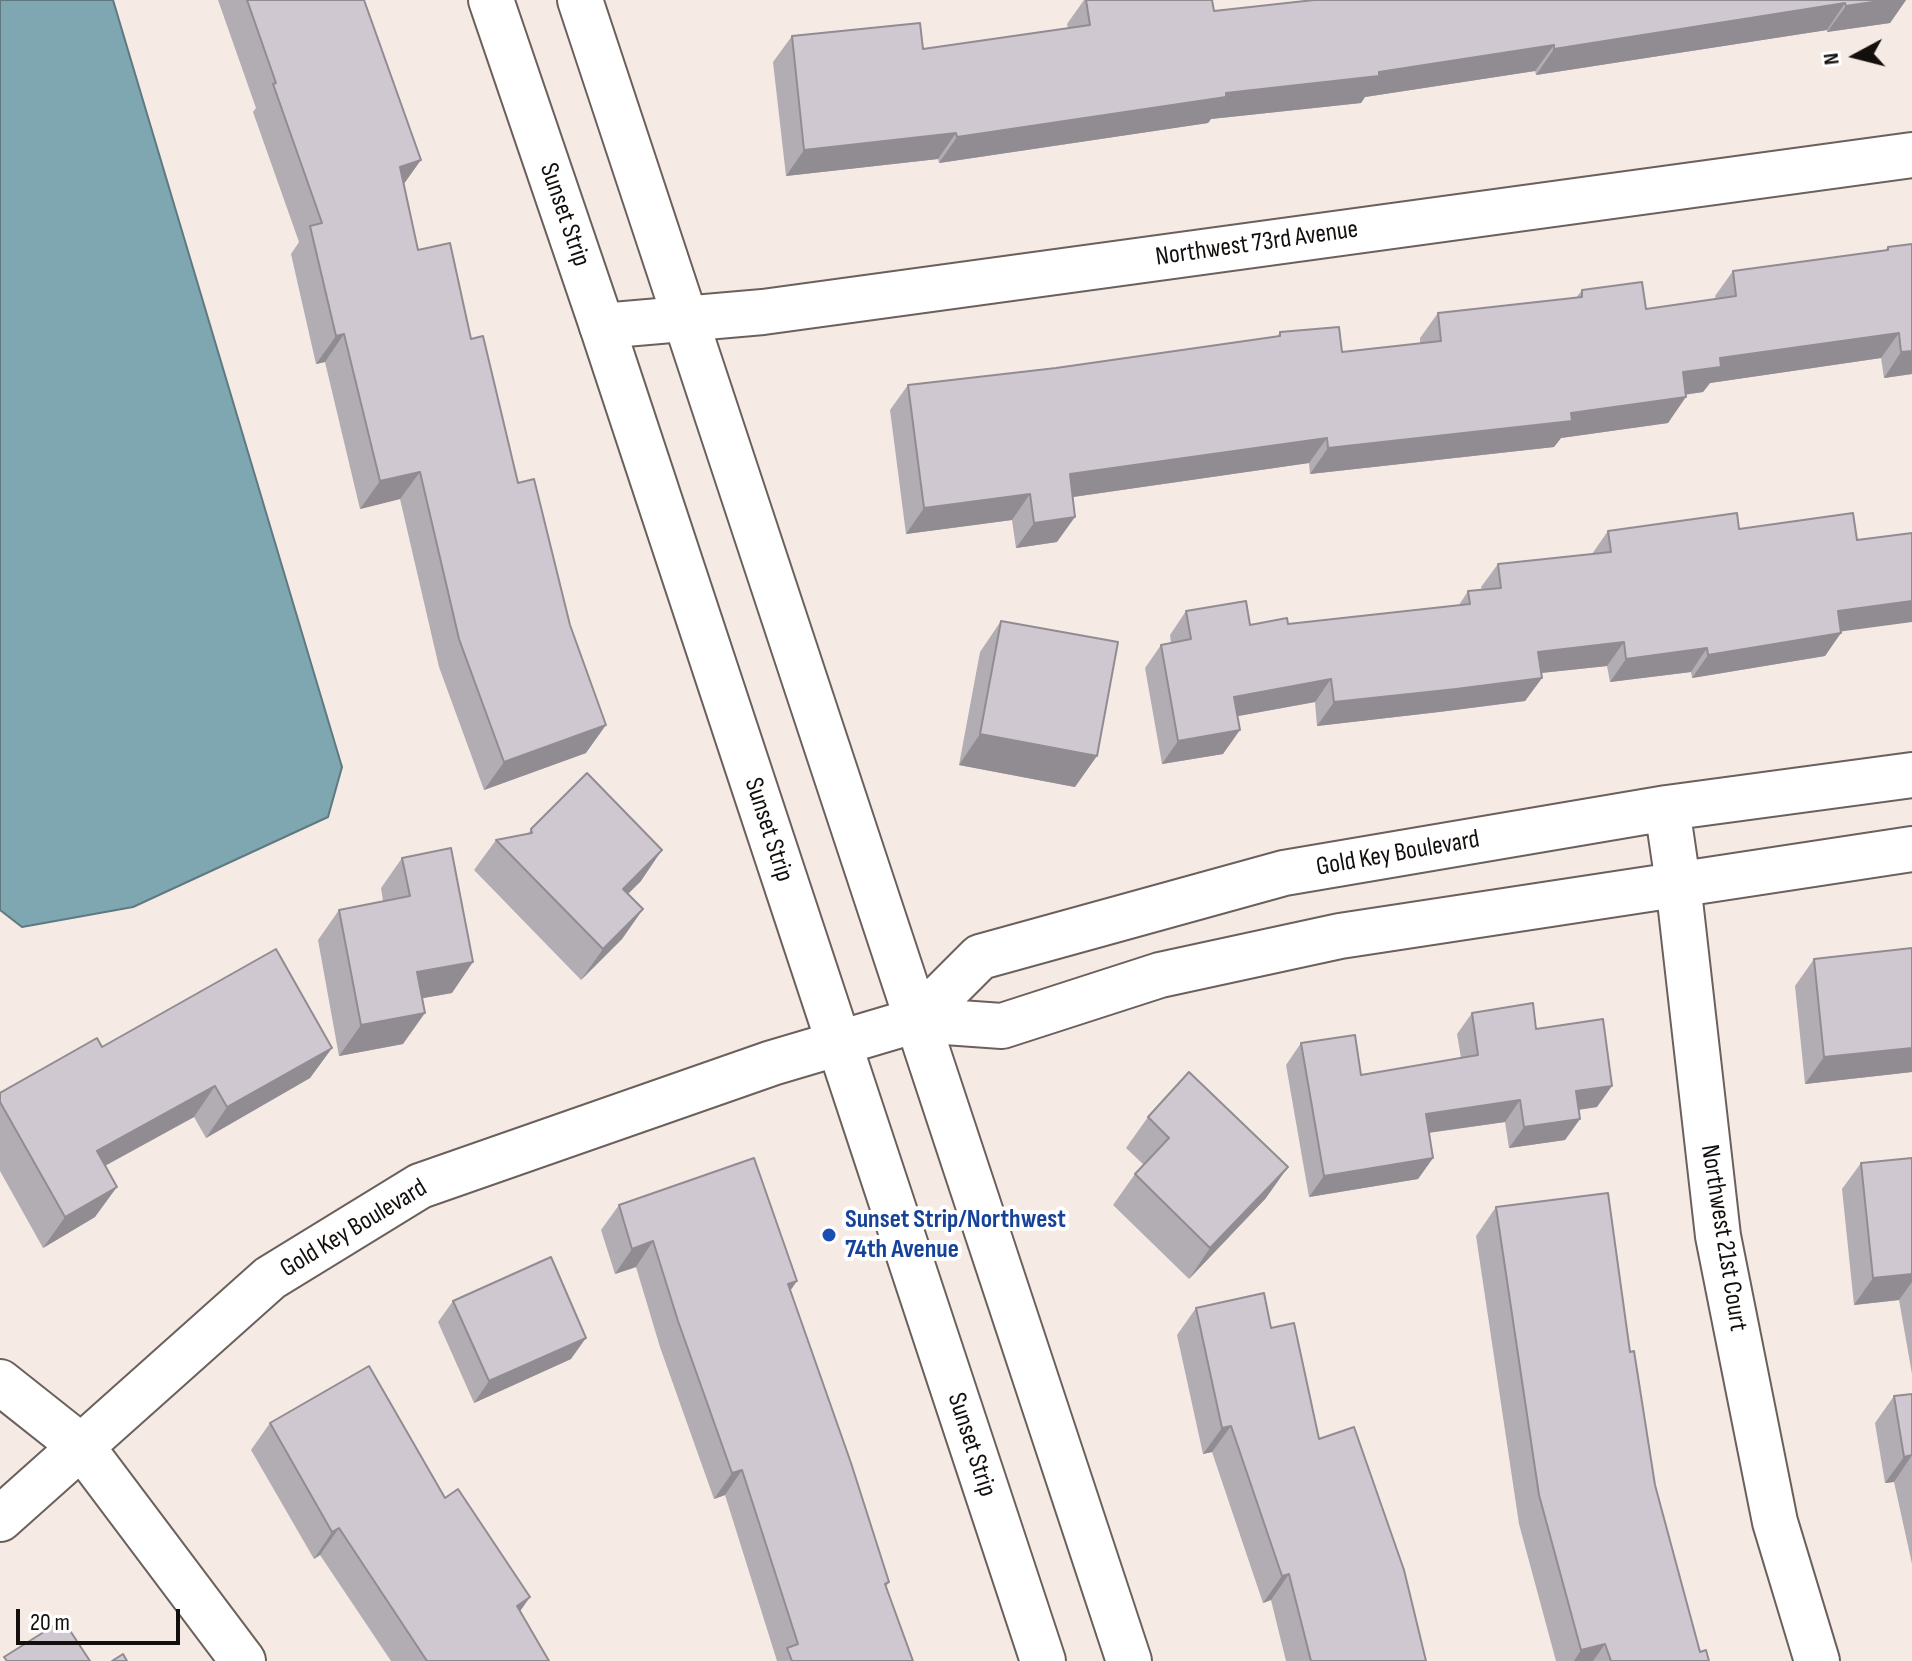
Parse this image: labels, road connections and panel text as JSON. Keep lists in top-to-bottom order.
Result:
{
  "streets": {
    "street": [
      "Sunset Strip",
      "Northwest 73rd Avenue",
      "Gold Key Boulevard",
      "Northwest 21st Court"
    ]
  },
  "crossings": [
    ["Sunset Strip", "Northwest 73rd Avenue"],
    ["Sunset Strip", "Gold Key Boulevard"],
    ["Gold Key Boulevard", "Northwest 21st Court"]
  ],
  "places": ["Sunset Strip/Northwest 74th Avenue"],
  "scale_bar": "20 m",
  "north": "left"
}
